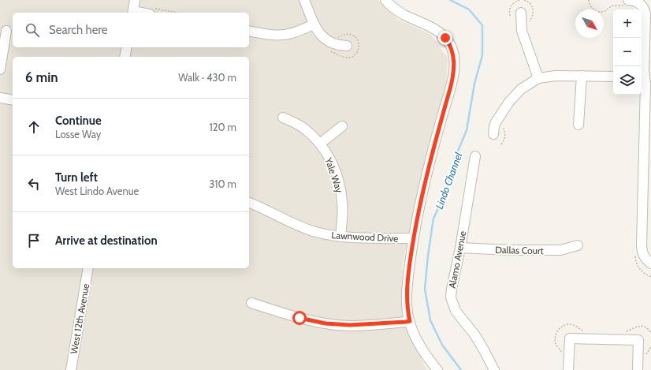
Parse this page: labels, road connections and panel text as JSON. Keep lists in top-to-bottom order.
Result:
{
  "streets": {
    "street": [
      "Yale Way",
      "Lawnwood Drive",
      "Dallas Court",
      "Alamo Avenue",
      "West 12th Avenue"
    ]
  },
  "crossings": [
    ["Yale Way", "Lawnwood Drive"],
    ["Dallas Court", "Alamo Avenue"]
  ],
  "water": ["Lindo Channel"],
  "north": "bottom right",
  "page": {
    "map_buttons": ["+", "−"],
    "search": "Search here",
    "heading": ["6 min", "Walk · 430 m"],
    "list": [
      ["Continue", "Losse Way", "120 m"],
      ["Turn left", "West Lindo Avenue", "310 m"],
      "Arrive at destination"
    ]
  }
}
